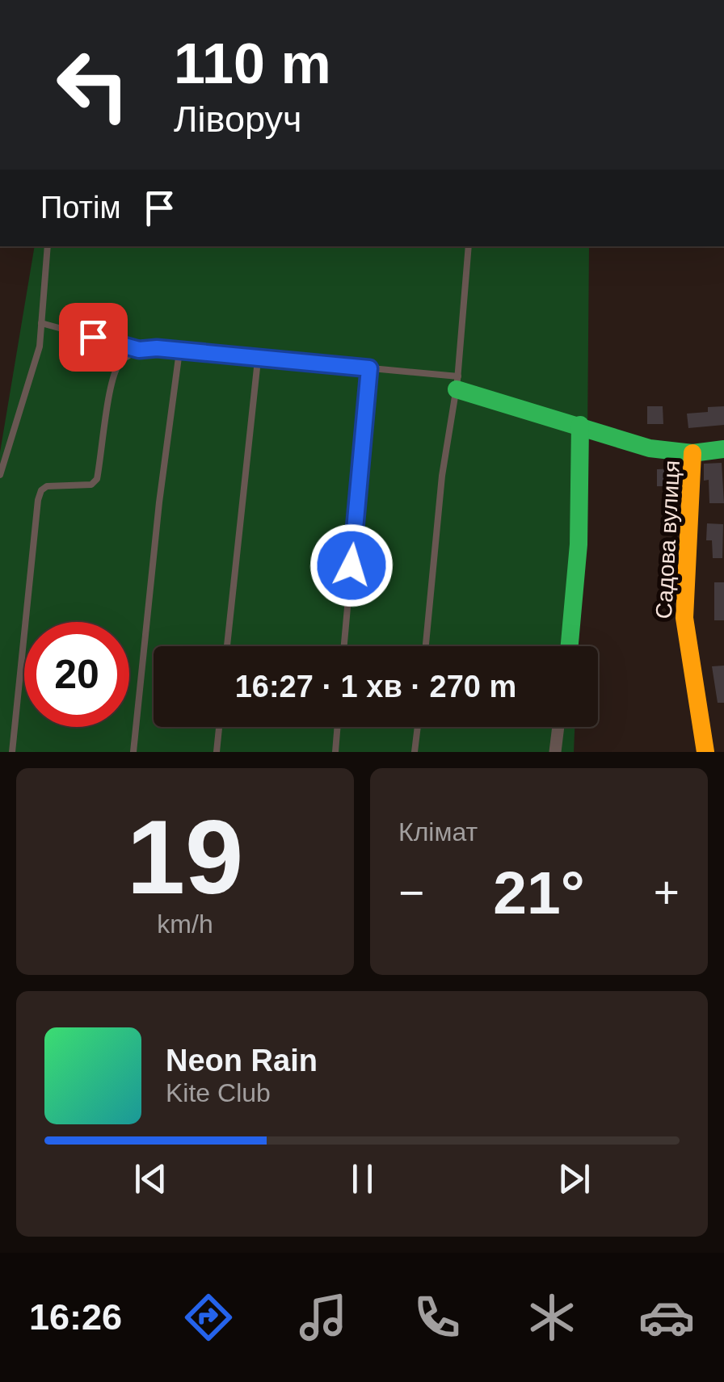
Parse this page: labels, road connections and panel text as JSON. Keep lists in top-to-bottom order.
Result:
{
  "streets": {
    "street": ["Садова вулиця"]
  },
  "page": {
    "turn": ["110 m", "Ліворуч"],
    "then": "Потім",
    "limit": "20",
    "trip": "16:27 · 1 хв · 270 m",
    "tile": [
      ["19", "km/h"],
      "Клімат"
    ],
    "heat": ["−", "21°", "+"],
    "song": ["Neon Rain", "Kite Club"],
    "tabs": "16:26"
  }
}
